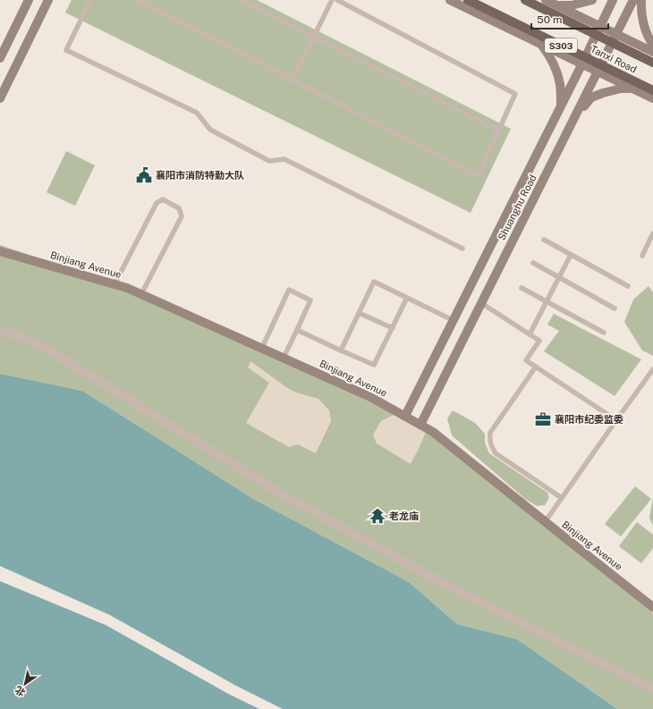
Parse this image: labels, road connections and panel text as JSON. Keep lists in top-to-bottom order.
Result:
{
  "streets": {
    "main road": ["S303", "Tanxi Road"],
    "street": ["Shuanghu Road", "Binjiang Avenue"]
  },
  "crossings": [
    ["Tanxi Road", "Shuanghu Road"],
    ["Shuanghu Road", "Binjiang Avenue"]
  ],
  "places": {
    "public building": ["襄阳市消防特勤大队"],
    "office": ["襄阳市纪委监委"],
    "temple": ["老龙庙"]
  },
  "scale_bar": "50 m",
  "north": "bottom left"
}
